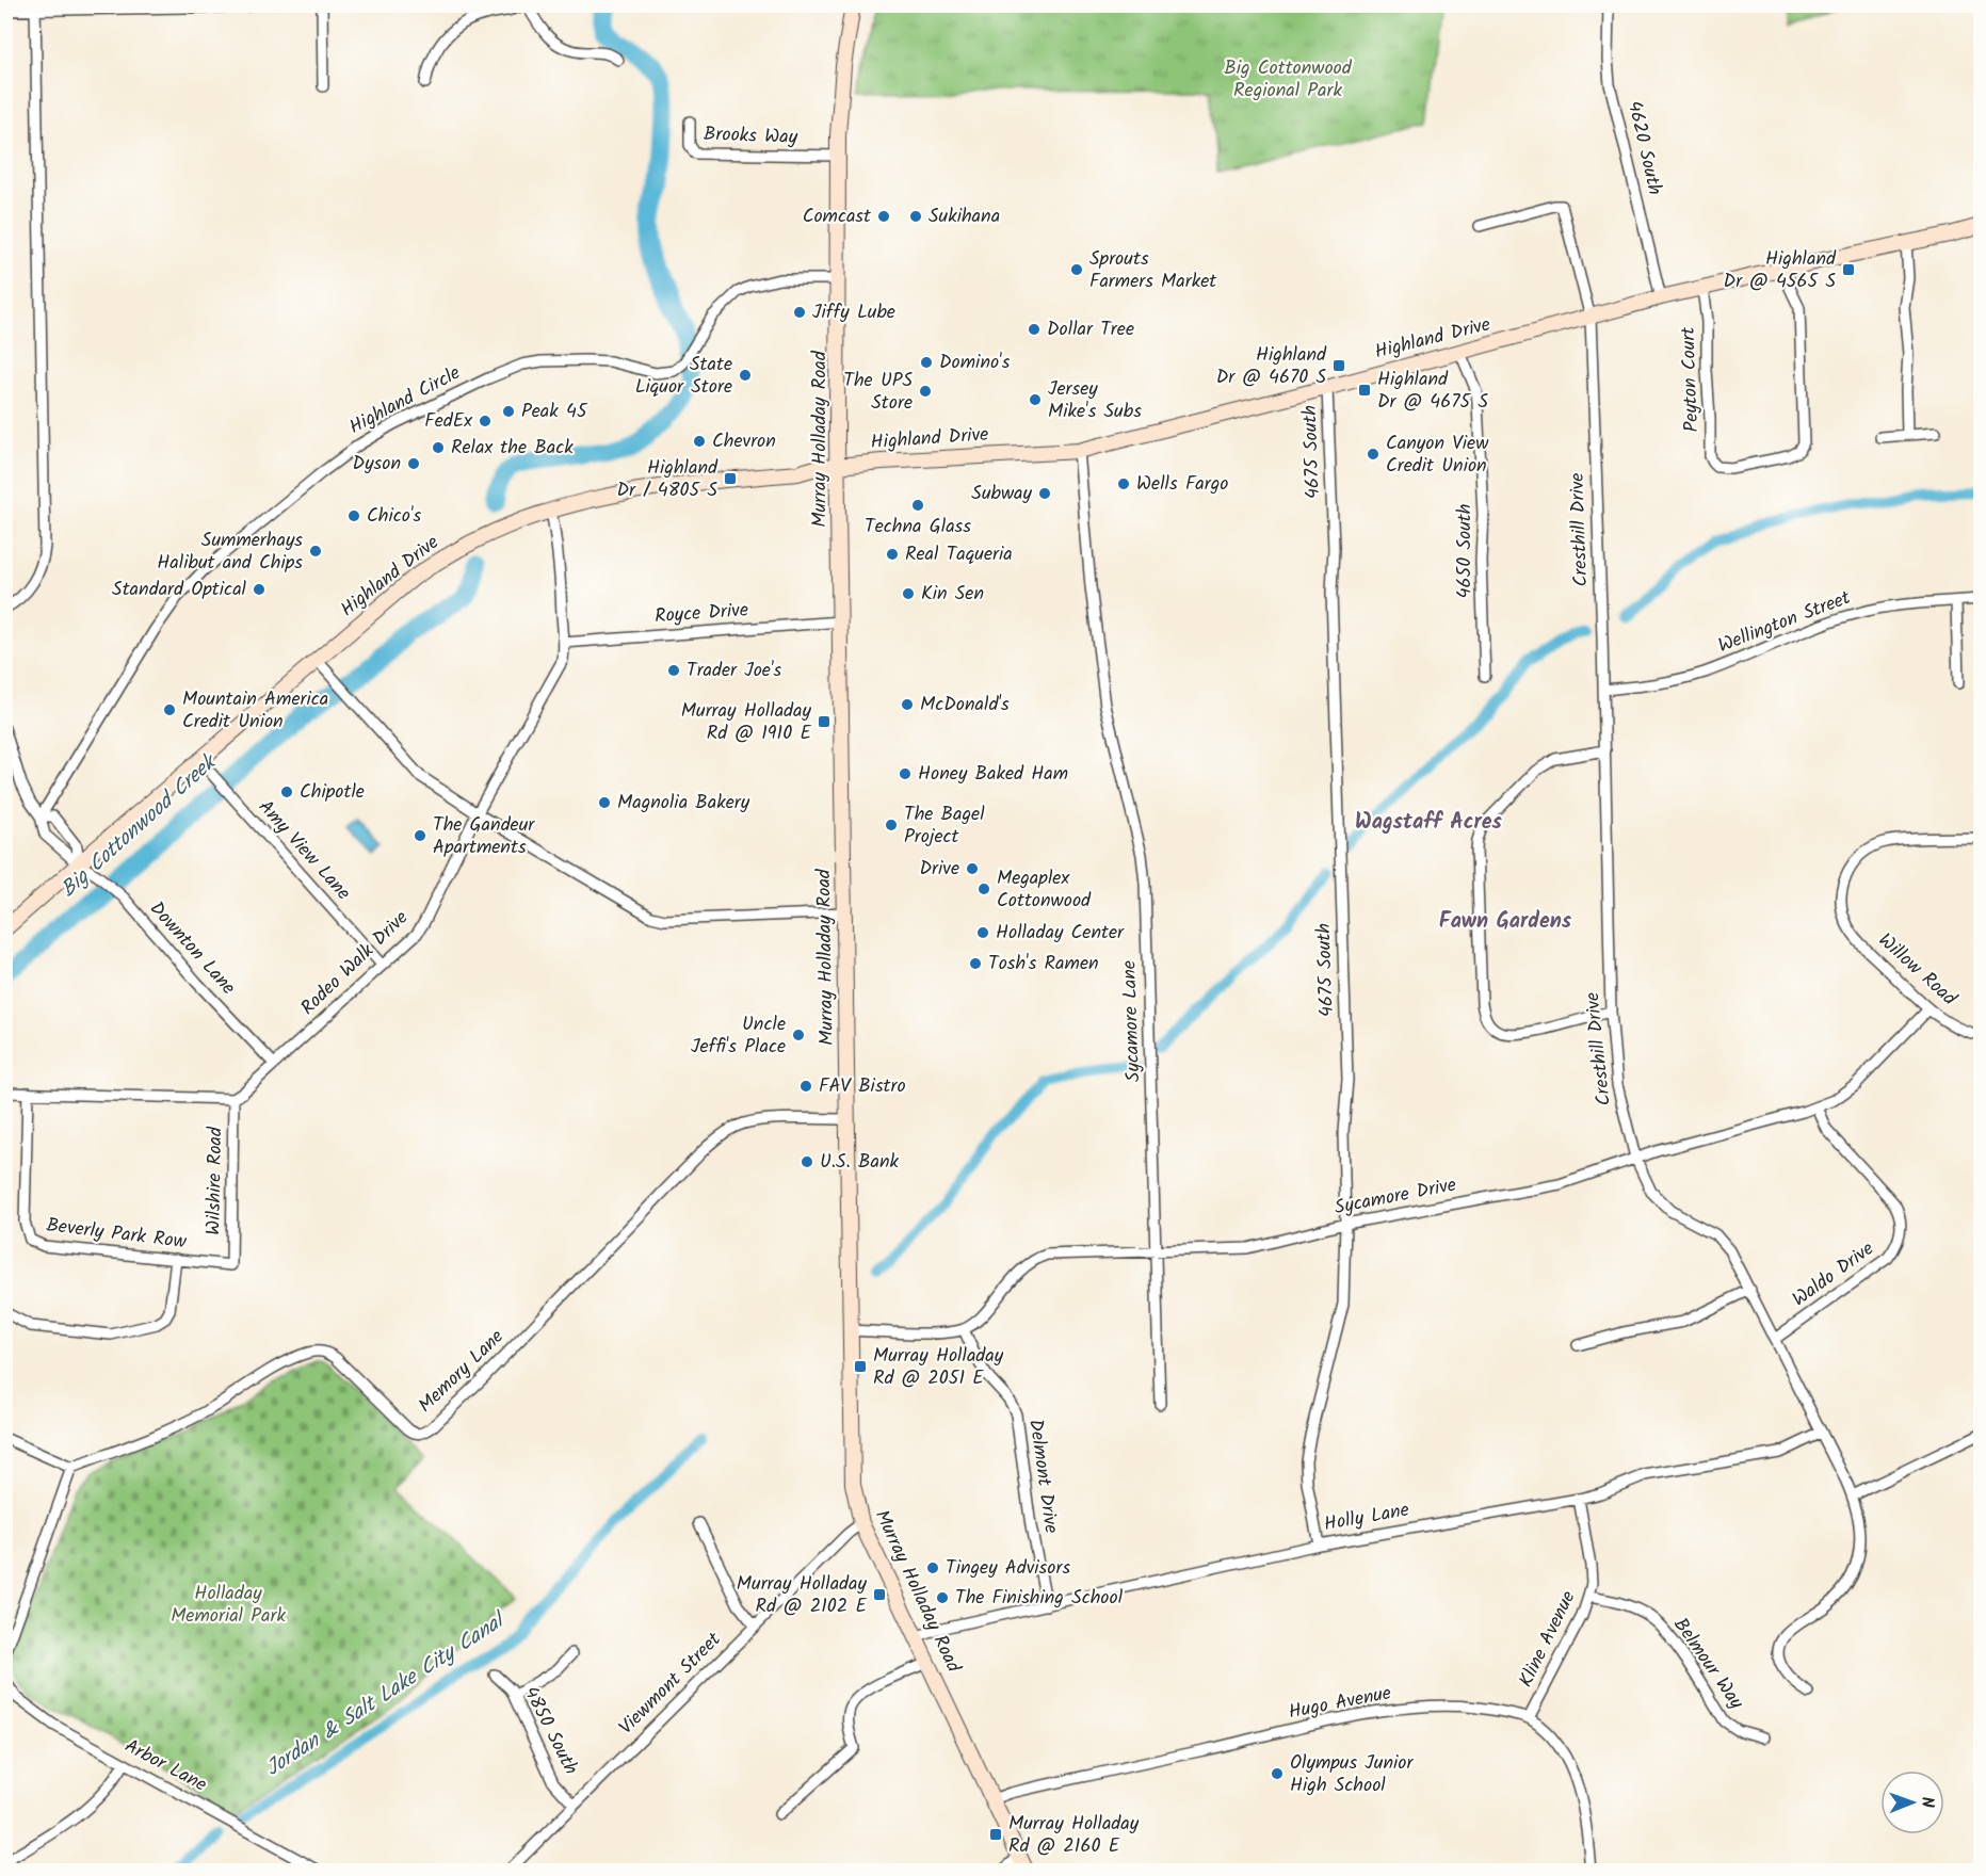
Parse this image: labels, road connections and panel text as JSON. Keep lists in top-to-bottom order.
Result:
{
  "streets": {
    "main road": ["Highland Drive", "Murray Holladay Road"],
    "street": [
      "Brooks Way",
      "4620 South",
      "Peyton Court",
      "Highland Circle",
      "4675 South",
      "Cresthill Drive",
      "4650 South",
      "Royce Drive",
      "Wellington Street",
      "Amy View Lane",
      "Downton Lane",
      "Rodeo Walk Drive",
      "Willow Road",
      "Sycamore Lane",
      "Wilshire Road",
      "Sycamore Drive",
      "Beverly Park Row",
      "Waldo Drive",
      "Memory Lane",
      "Delmont Drive",
      "Holly Lane",
      "Kline Avenue",
      "Belmour Way",
      "Viewmont Street",
      "Hugo Avenue",
      "4850 South",
      "Arbor Lane"
    ]
  },
  "crossings": [
    ["Brooks Way", "Murray Holladay Road"],
    ["4620 South", "Highland Drive"],
    ["Highland Drive", "Peyton Court"],
    ["Highland Drive", "Murray Holladay Road"],
    ["Highland Drive", "4675 South"],
    ["Highland Drive", "Cresthill Drive"],
    ["Highland Drive", "4650 South"],
    ["Highland Drive", "Amy View Lane"],
    ["Highland Drive", "Downton Lane"],
    ["Highland Drive", "Rodeo Walk Drive"],
    ["Highland Drive", "Sycamore Lane"],
    ["Highland Circle", "Murray Holladay Road"],
    ["Highland Circle", "Downton Lane"],
    ["Murray Holladay Road", "Royce Drive"],
    ["Murray Holladay Road", "Memory Lane"],
    ["Murray Holladay Road", "Holly Lane"],
    ["Murray Holladay Road", "Viewmont Street"],
    ["Murray Holladay Road", "Hugo Avenue"],
    ["4675 South", "Sycamore Drive"],
    ["4675 South", "Holly Lane"],
    ["Cresthill Drive", "Wellington Street"],
    ["Cresthill Drive", "Sycamore Drive"],
    ["Cresthill Drive", "Waldo Drive"],
    ["Cresthill Drive", "Holly Lane"],
    ["Royce Drive", "Rodeo Walk Drive"],
    ["Amy View Lane", "Rodeo Walk Drive"],
    ["Downton Lane", "Rodeo Walk Drive"],
    ["Rodeo Walk Drive", "Wilshire Road"],
    ["Willow Road", "Sycamore Drive"],
    ["Sycamore Lane", "Sycamore Drive"],
    ["Wilshire Road", "Beverly Park Row"],
    ["Sycamore Drive", "Waldo Drive"],
    ["Sycamore Drive", "Delmont Drive"],
    ["Delmont Drive", "Holly Lane"],
    ["Holly Lane", "Kline Avenue"],
    ["Kline Avenue", "Belmour Way"],
    ["Kline Avenue", "Hugo Avenue"],
    ["Viewmont Street", "4850 South"]
  ],
  "districts": ["Wagstaff Acres", "Fawn Gardens"],
  "water": ["Big Cottonwood Creek", "Jordan & Salt Lake City Canal"],
  "parks": ["Big Cottonwood Regional Park", "Holladay Memorial Park"],
  "places": {
    "other": [
      "Comcast",
      "Sukihana",
      "Sprouts Farmers Market",
      "Jiffy Lube",
      "Dollar Tree",
      "Domino's",
      "State Liquor Store",
      "The UPS Store",
      "Jersey Mike's Subs",
      "Peak 45",
      "FedEx",
      "Chevron",
      "Relax the Back",
      "Canyon View Credit Union",
      "Dyson",
      "Wells Fargo",
      "Subway",
      "Techna Glass",
      "Chico's",
      "Summerhays Halibut and Chips",
      "Real Taqueria",
      "Standard Optical",
      "Kin Sen",
      "Trader Joe's",
      "McDonald's",
      "Mountain America Credit Union",
      "Honey Baked Ham",
      "Chipotle",
      "Magnolia Bakery",
      "The Bagel Project",
      "The Gandeur Apartments",
      "Drive",
      "Megaplex Cottonwood",
      "Holladay Center",
      "Tosh's Ramen",
      "Uncle Jeffi's Place",
      "FAV Bistro",
      "U.S. Bank",
      "Tingey Advisors",
      "The Finishing School",
      "Olympus Junior High School"
    ],
    "transit": [
      "Highland Dr @ 4565 S",
      "Highland Dr @ 4670 S",
      "Highland Dr @ 4675 S",
      "Highland Dr / 4805 S",
      "Murray Holladay Rd @ 1910 E",
      "Murray Holladay Rd @ 2051 E",
      "Murray Holladay Rd @ 2102 E",
      "Murray Holladay Rd @ 2160 E"
    ]
  },
  "north": "right"
}
